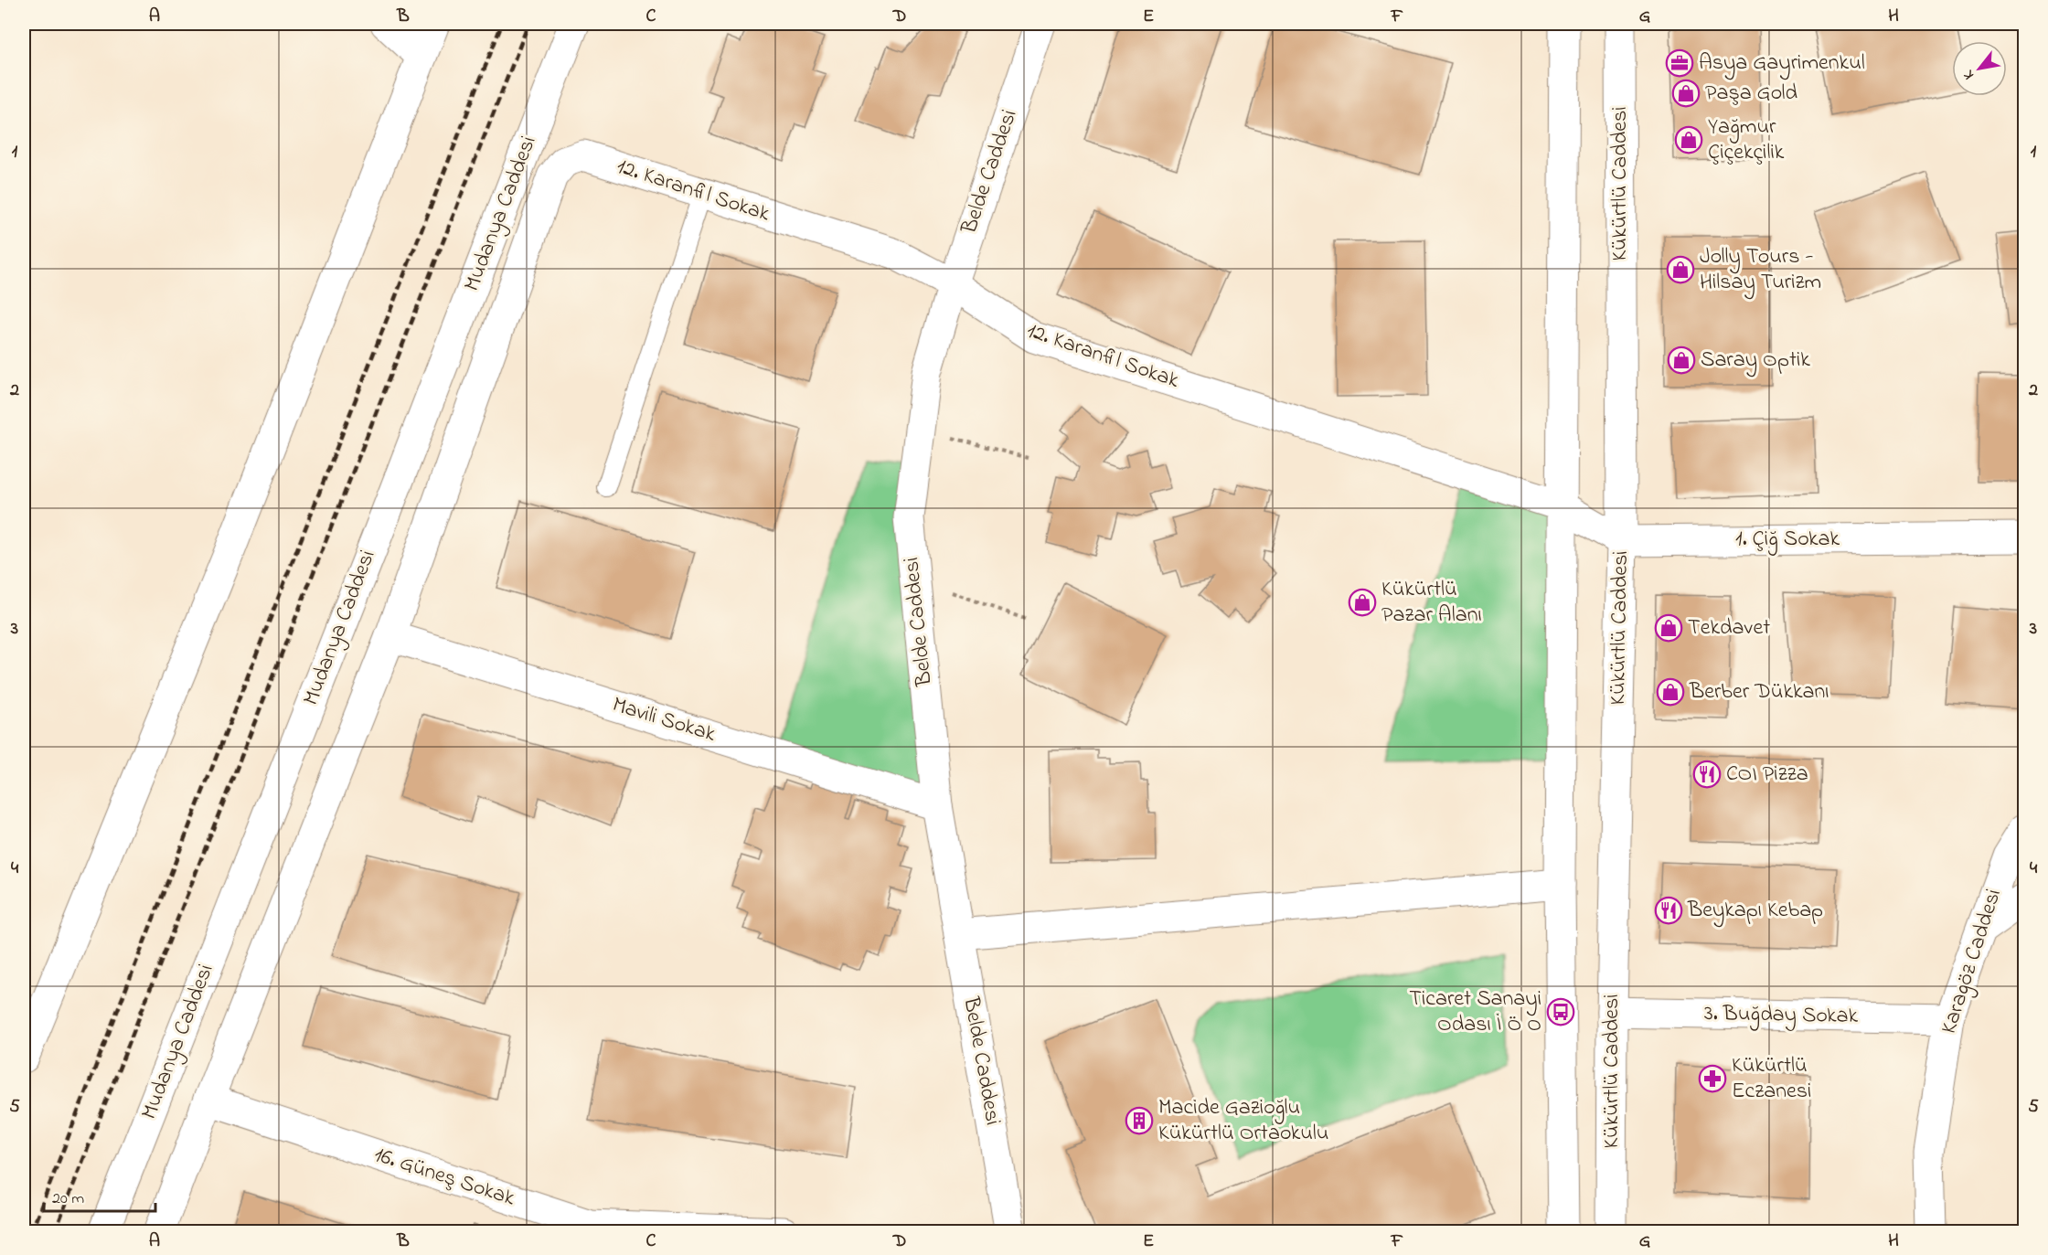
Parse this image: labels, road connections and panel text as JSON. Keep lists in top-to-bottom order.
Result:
{
  "streets": {
    "main road": [
      "Belde Caddesi",
      "Kükürtlü Caddesi",
      "12. Karanfil Sokak",
      "Mudanya Caddesi",
      "1. Çiğ Sokak",
      "Mavili Sokak",
      "Karagöz Caddesi",
      "3. Buğday Sokak",
      "16. Güneş Sokak"
    ]
  },
  "crossings": [
    ["Belde Caddesi", "12. Karanfil Sokak"],
    ["Belde Caddesi", "Mavili Sokak"],
    ["Kükürtlü Caddesi", "1. Çiğ Sokak"],
    ["Kükürtlü Caddesi", "3. Buğday Sokak"],
    ["12. Karanfil Sokak", "Mavili Sokak"],
    ["Karagöz Caddesi", "3. Buğday Sokak"]
  ],
  "places": {
    "office": ["Asya Gayrimenkul"],
    "shop": [
      "Paşa Gold",
      "Yağmur Çiçekçilik",
      "Jolly Tours - Hilsay Turizm",
      "Saray Optik",
      "Kükürtlü Pazar Alanı",
      "Tekdavet",
      "Berber Dükkanı"
    ],
    "restaurant": ["COI Pizza", "Beykapı Kebap"],
    "bus stop": ["Ticaret Sanayi Odası İ Ö O"],
    "pharmacy": ["Kükürtlü Eczanesi"],
    "building": ["Macide Gazioğlu Kükürtlü Ortaokulu"]
  },
  "scale_bar": "20 m",
  "north": "bottom left",
  "grid": {
    "columns": [
      "A",
      "B",
      "C",
      "D",
      "E",
      "F",
      "G",
      "H"
    ],
    "rows": [
      "1",
      "2",
      "3",
      "4",
      "5"
    ]
  }
}
